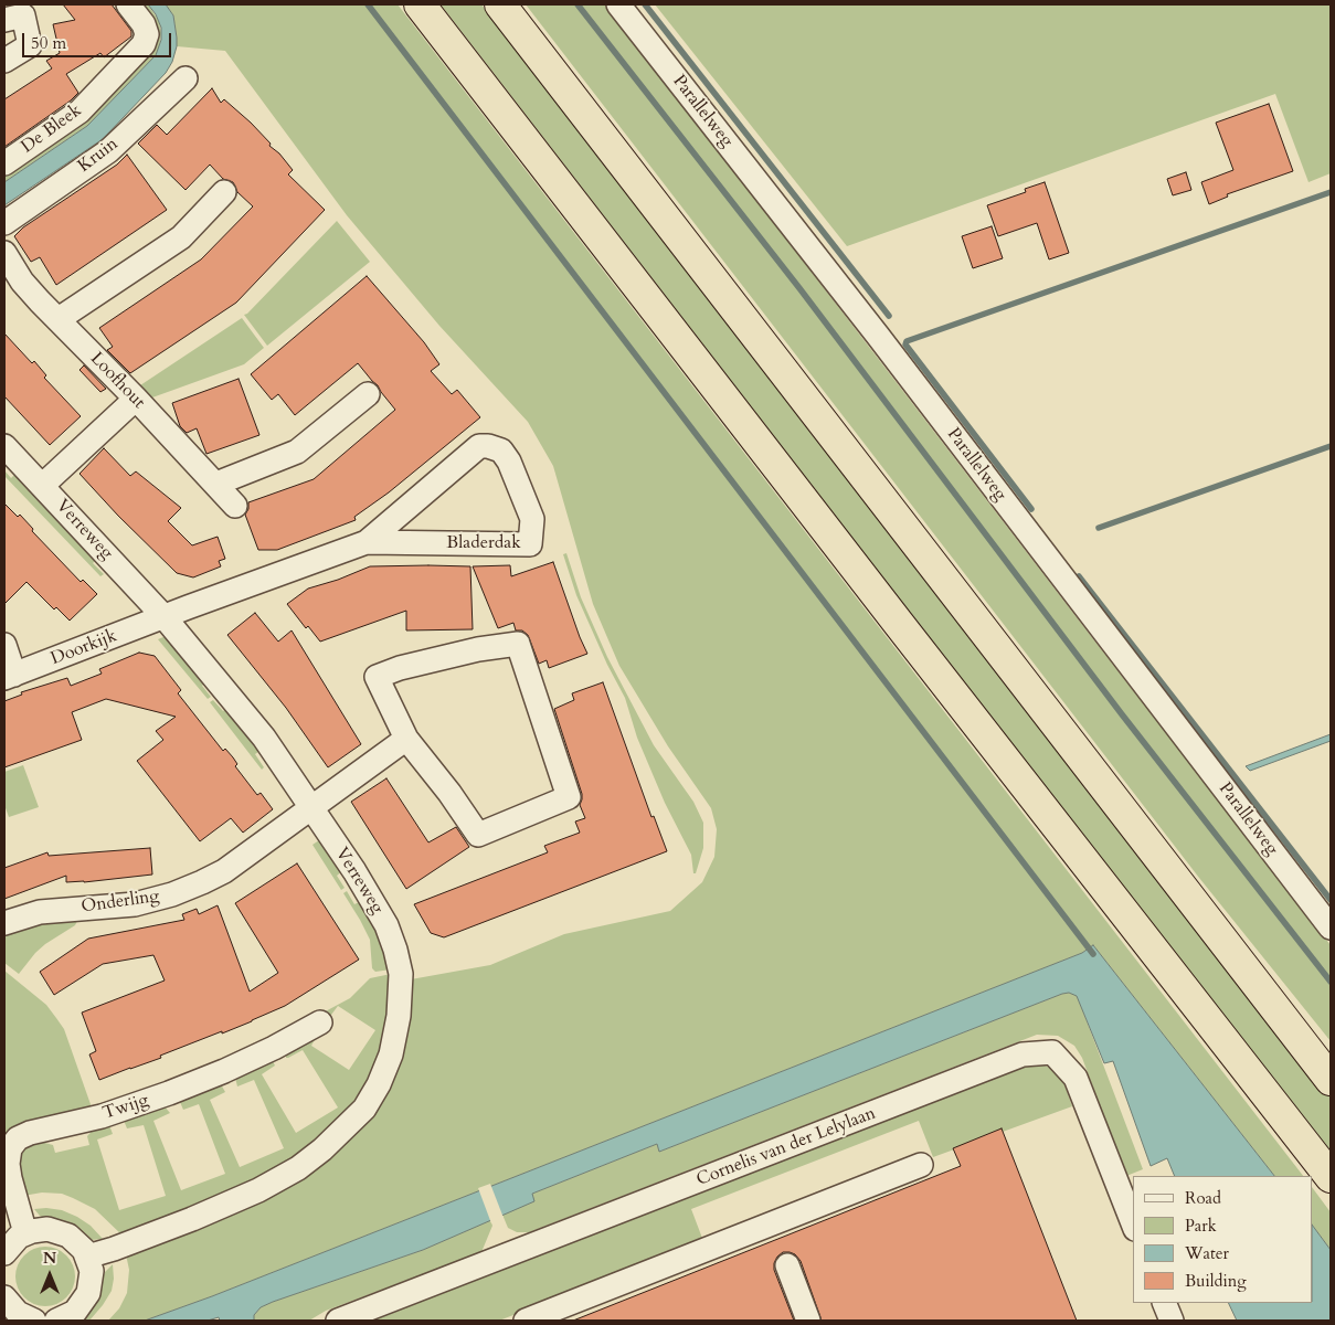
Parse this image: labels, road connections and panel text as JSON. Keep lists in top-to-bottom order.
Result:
{
  "streets": {
    "street": [
      "Parallelweg",
      "De Bleek",
      "Kruin",
      "Loofhout",
      "Verreweg",
      "Bladerdak",
      "Doorkijk",
      "Onderling",
      "Twijg",
      "Cornelis van der Lelylaan"
    ]
  },
  "crossings": [
    ["Verreweg", "Bladerdak"],
    ["Verreweg", "Doorkijk"],
    ["Verreweg", "Onderling"],
    ["Bladerdak", "Doorkijk"]
  ],
  "legend": [
    "Road",
    "Park",
    "Water",
    "Building"
  ],
  "scale_bar": "50 m",
  "north": "top"
}
